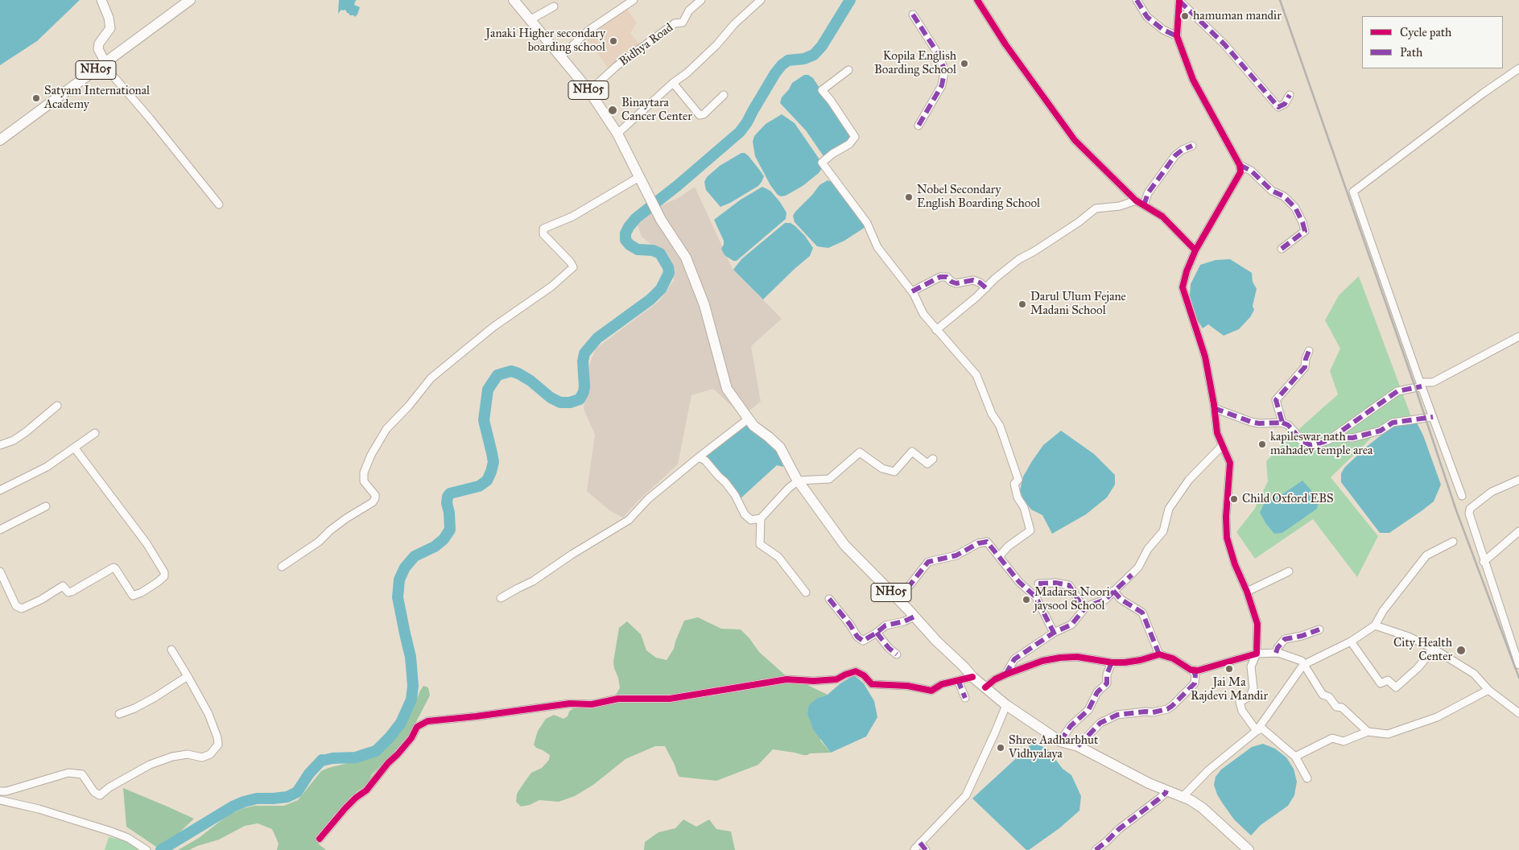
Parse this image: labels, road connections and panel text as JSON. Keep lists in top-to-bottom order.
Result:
{
  "streets": {
    "main road": ["NH05"],
    "street": ["Bidhya Road"]
  },
  "crossings": [
    ["Bidhya Road", "NH05"]
  ],
  "places": [
    "hamuman mandir",
    "Janaki Higher secondary boarding school",
    "Kopila English Boarding School",
    "Satyam International Academy",
    "Binaytara Cancer Center",
    "Nobel Secondary English Boarding School",
    "Darul Ulum Fejane Madani School",
    "kapileswar nath mahadev temple area",
    "Child Oxford EBS",
    "Madarsa Noori jaysool School",
    "City Health Center",
    "Jai Ma Rajdevi Mandir",
    "Shree Aadharbhut Vidhyalaya"
  ],
  "legend": ["Cycle path", "Path"]
}
